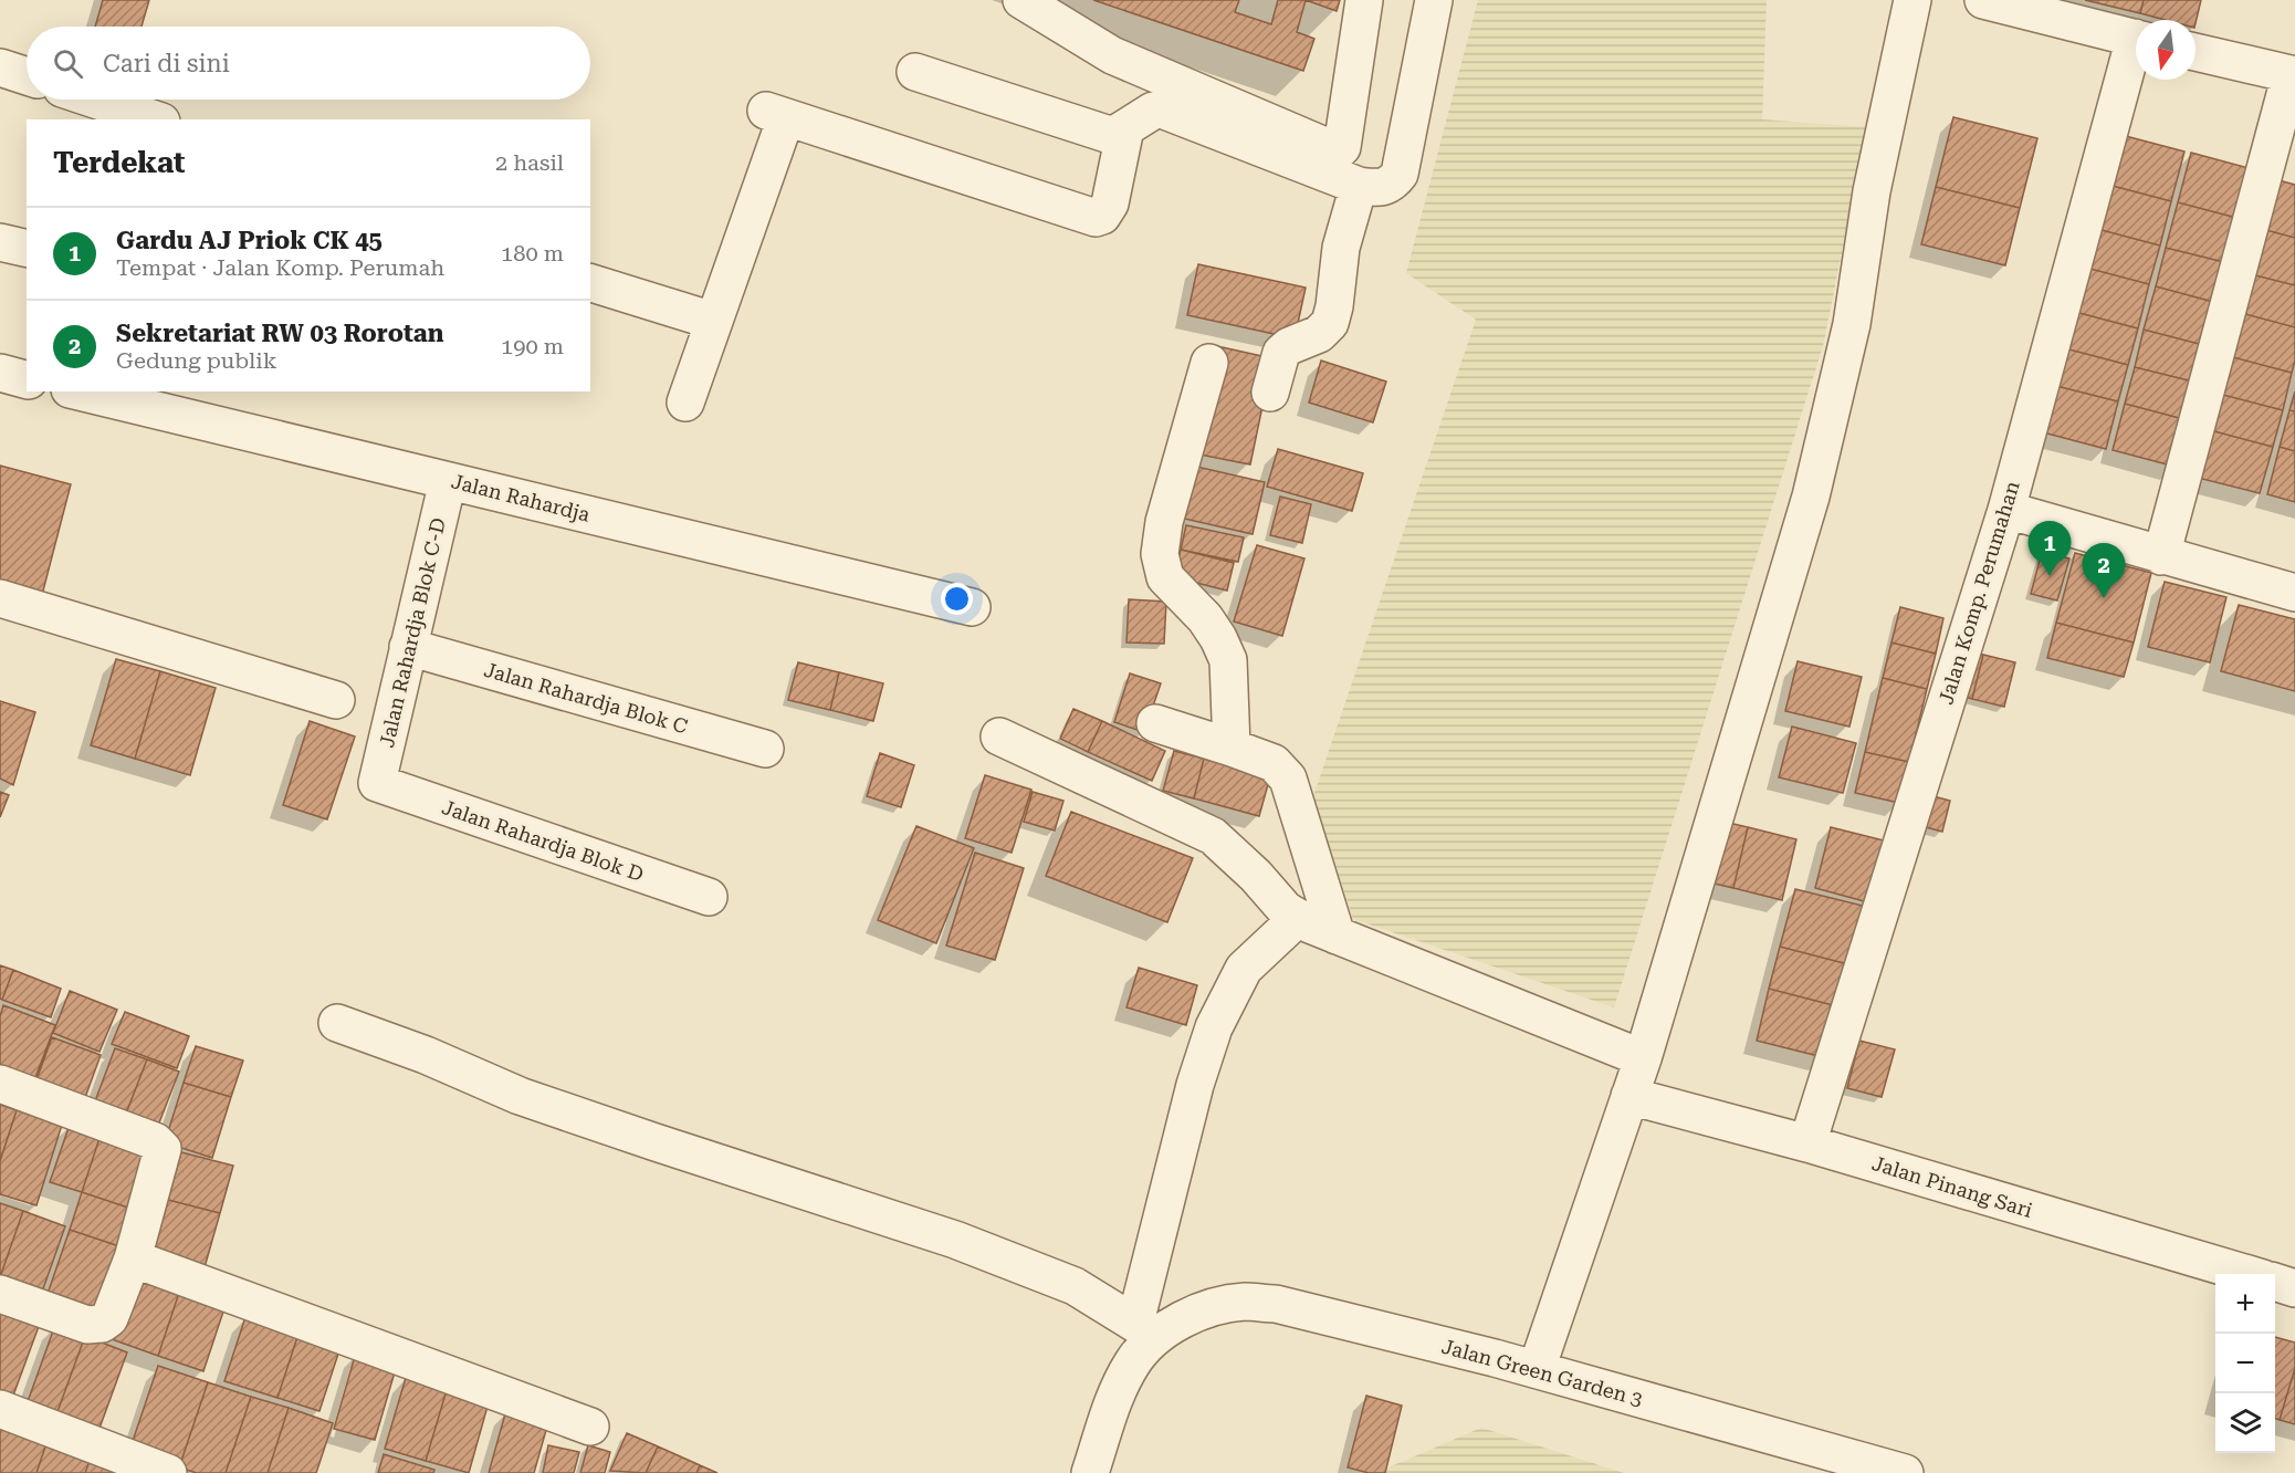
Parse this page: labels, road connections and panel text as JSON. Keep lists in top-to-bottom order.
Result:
{
  "streets": {
    "street": [
      "Jalan Rahardja",
      "Jalan Komp. Perumahan",
      "Jalan Rahardja Blok C-D",
      "Jalan Rahardja Blok C",
      "Jalan Rahardja Blok D",
      "Jalan Pinang Sari",
      "Jalan Green Garden 3"
    ]
  },
  "crossings": [
    ["Jalan Rahardja", "Jalan Rahardja Blok C-D"],
    ["Jalan Komp. Perumahan", "Jalan Pinang Sari"],
    ["Jalan Rahardja Blok C-D", "Jalan Rahardja Blok C"],
    ["Jalan Rahardja Blok C-D", "Jalan Rahardja Blok D"]
  ],
  "north": "bottom",
  "page": {
    "search": "Cari di sini",
    "heading": ["Terdekat", "2 hasil"],
    "list": [
      {
        "mark": "1",
        "name": "Gardu AJ Priok CK 45",
        "note": "Tempat · Jalan Komp. Perumah",
        "value": "180 m"
      },
      {
        "mark": "2",
        "name": "Sekretariat RW 03 Rorotan",
        "note": "Gedung publik",
        "value": "190 m"
      }
    ],
    "pins": ["1", "2"],
    "map_buttons": ["+", "−"]
  }
}
